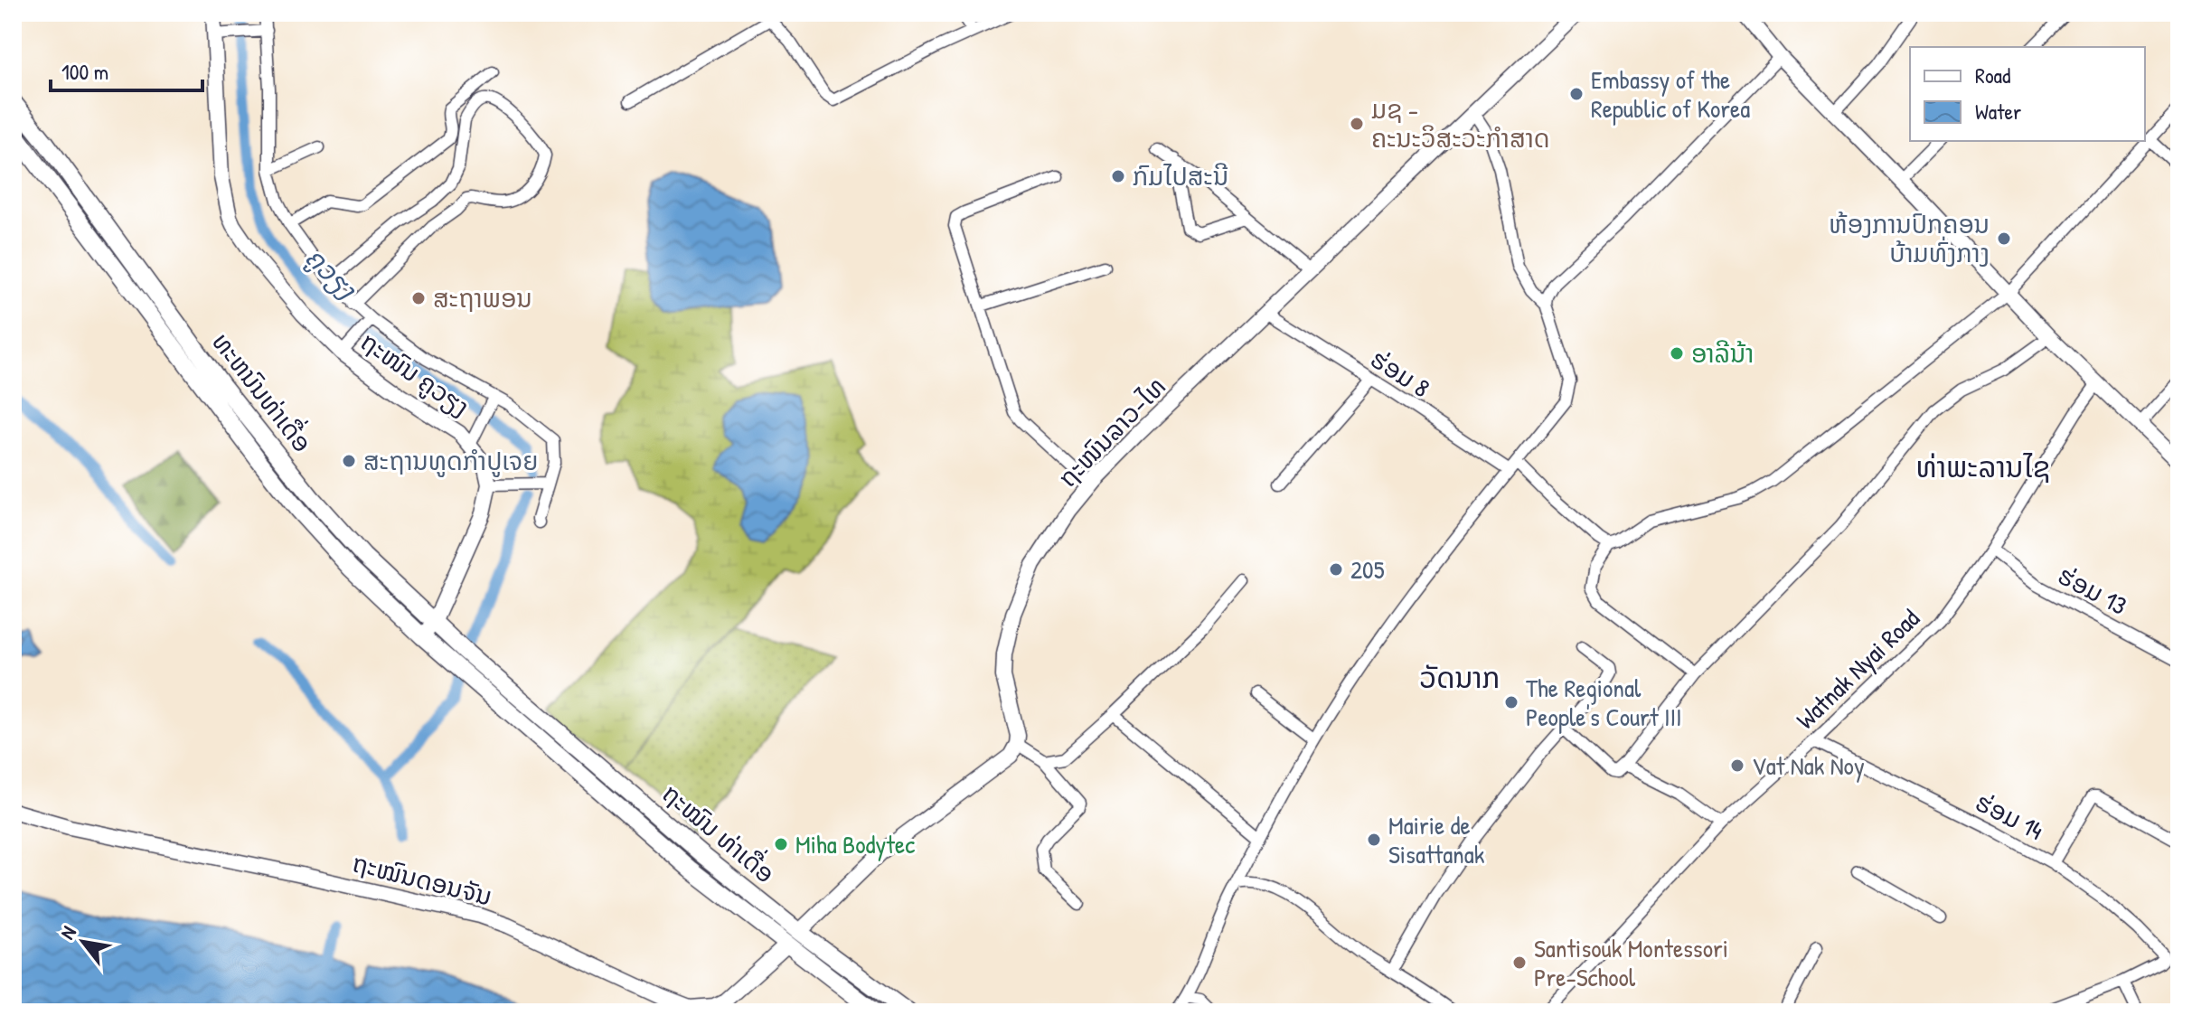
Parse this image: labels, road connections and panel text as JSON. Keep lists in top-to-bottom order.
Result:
{
  "streets": {
    "main road": ["ທະຫນົນທ່າເດື່ອ", "ຖະໝົນ ທ່າເດື່ອ"],
    "street": [
      "ຮ່ອມ 8",
      "ຖະໜົນ ຄູວຽງ",
      "ຖະໜົນລາວ-ໄທ",
      "ຮ່ອມ 13",
      "Watnak Nyai Road",
      "ຮ່ອມ 14",
      "ຖະໝົນດອນຈັນ"
    ]
  },
  "crossings": [
    ["ຮ່ອມ 8", "ຖະໜົນລາວ-ໄທ"],
    ["ທະຫນົນທ່າເດື່ອ", "ຖະໝົນ ທ່າເດື່ອ"],
    ["ຮ່ອມ 13", "Watnak Nyai Road"],
    ["Watnak Nyai Road", "ຮ່ອມ 14"],
    ["ຖະໝົນ ທ່າເດື່ອ", "ຖະໝົນດອນຈັນ"]
  ],
  "districts": ["ທ່າພະລານໄຊ", "ວັດນາກ"],
  "water": ["ຄູວຽງ"],
  "places": [
    "Embassy of the Republic of Korea",
    "ມຊ - ຄະນະວິສະວະກຳສາດ",
    "ກົມໄປສະນີ",
    "ຫ້ອງການປົກຄອນ ບ້າມທົ່ງກາງ",
    "ສະຖາພອນ",
    "ອາລີນ້າ",
    "ສະຖານທູດກຳປູເຈຍ",
    "205",
    "The Regional People's Court III",
    "Vat Nak Noy",
    "Mairie de Sisattanak",
    "Miha Bodytec",
    "Santisouk Montessori Pre-School"
  ],
  "legend": ["Road", "Water"],
  "scale_bar": "100 m",
  "north": "top left"
}
